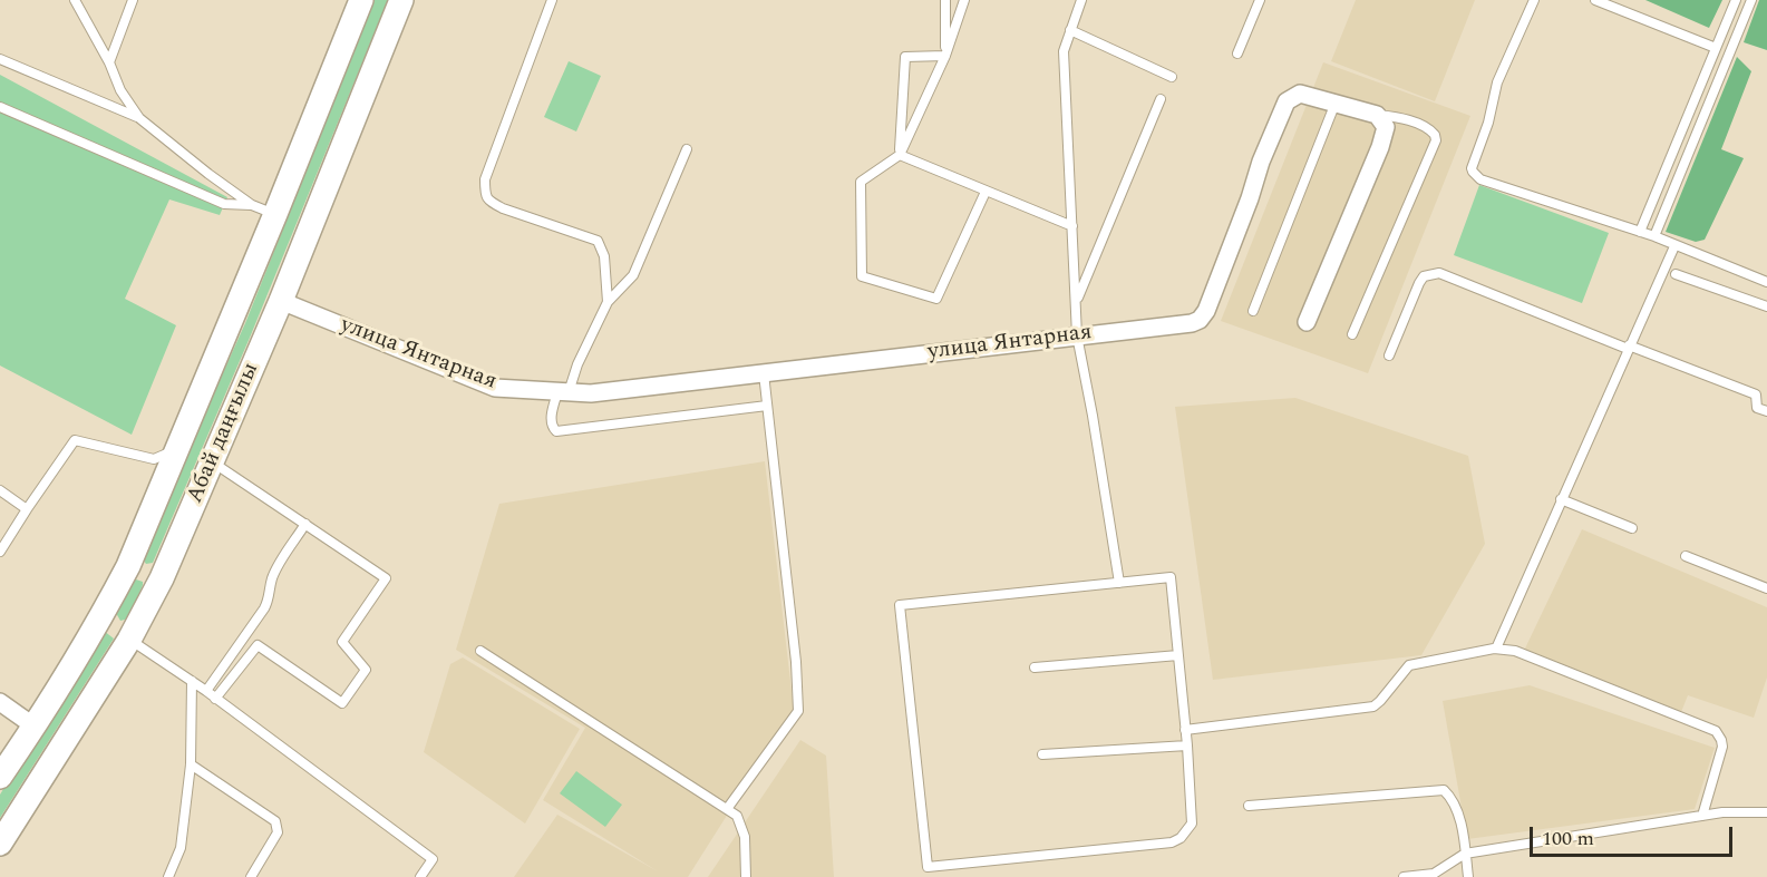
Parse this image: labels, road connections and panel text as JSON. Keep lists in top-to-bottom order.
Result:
{
  "streets": {
    "main road": ["Абай даңғылы"],
    "street": ["улица Янтарная"]
  },
  "crossings": [
    ["улица Янтарная", "Абай даңғылы"]
  ],
  "scale_bar": "100 m"
}
